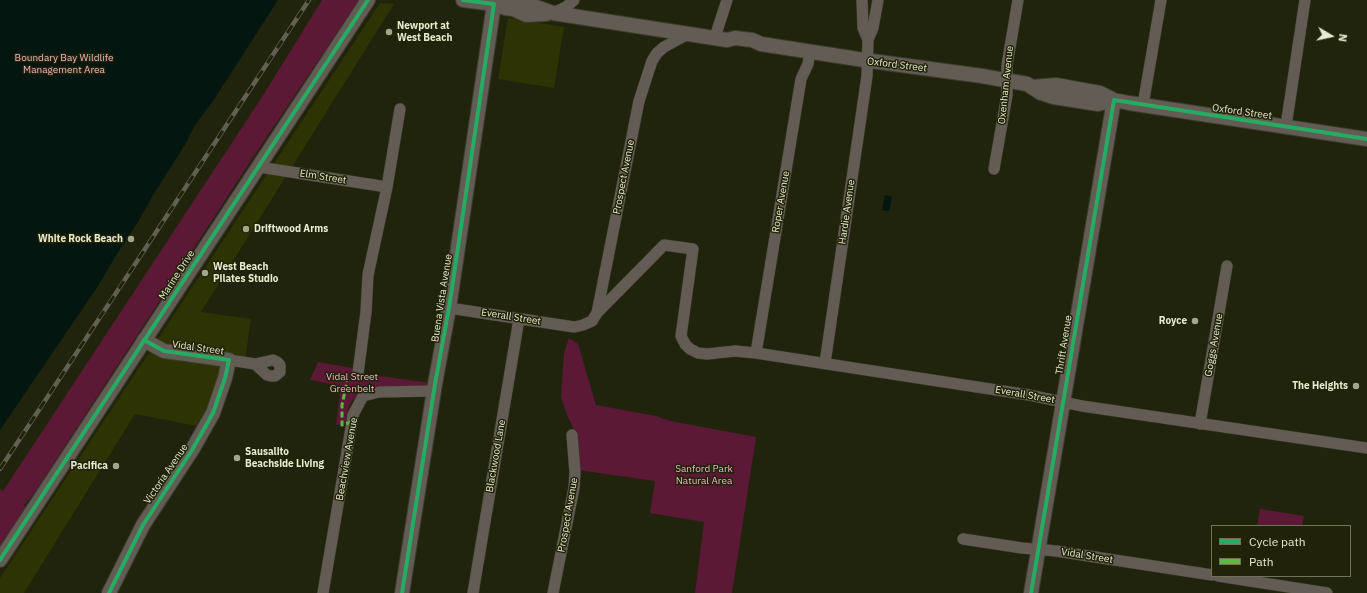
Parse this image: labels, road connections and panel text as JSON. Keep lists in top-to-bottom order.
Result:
{
  "streets": {
    "street": [
      "Oxford Street",
      "Oxenham Avenue",
      "Elm Street",
      "Prospect Avenue",
      "Roper Avenue",
      "Hardie Avenue",
      "Marine Drive",
      "Buena Vista Avenue",
      "Everall Street",
      "Thrift Avenue",
      "Goggs Avenue",
      "Vidal Street",
      "Blackwood Lane",
      "Beachview Avenue",
      "Victoria Avenue"
    ]
  },
  "crossings": [
    ["Oxford Street", "Oxenham Avenue"],
    ["Oxford Street", "Prospect Avenue"],
    ["Oxford Street", "Roper Avenue"],
    ["Oxford Street", "Hardie Avenue"],
    ["Oxford Street", "Buena Vista Avenue"],
    ["Oxford Street", "Thrift Avenue"],
    ["Elm Street", "Marine Drive"],
    ["Prospect Avenue", "Everall Street"],
    ["Roper Avenue", "Everall Street"],
    ["Hardie Avenue", "Everall Street"],
    ["Marine Drive", "Vidal Street"],
    ["Buena Vista Avenue", "Everall Street"],
    ["Buena Vista Avenue", "Beachview Avenue"],
    ["Everall Street", "Thrift Avenue"],
    ["Everall Street", "Goggs Avenue"],
    ["Everall Street", "Blackwood Lane"],
    ["Thrift Avenue", "Vidal Street"],
    ["Vidal Street", "Victoria Avenue"]
  ],
  "parks": ["Boundary Bay Wildlife Management Area", "Vidal Street Greenbelt", "Sanford Park Natural Area"],
  "places": [
    "Newport at West Beach",
    "Driftwood Arms",
    "White Rock Beach",
    "West Beach Pilates Studio",
    "Royce",
    "The Heights",
    "Sausalito Beachside Living",
    "Pacifica"
  ],
  "legend": ["Cycle path", "Path"],
  "north": "right"
}
